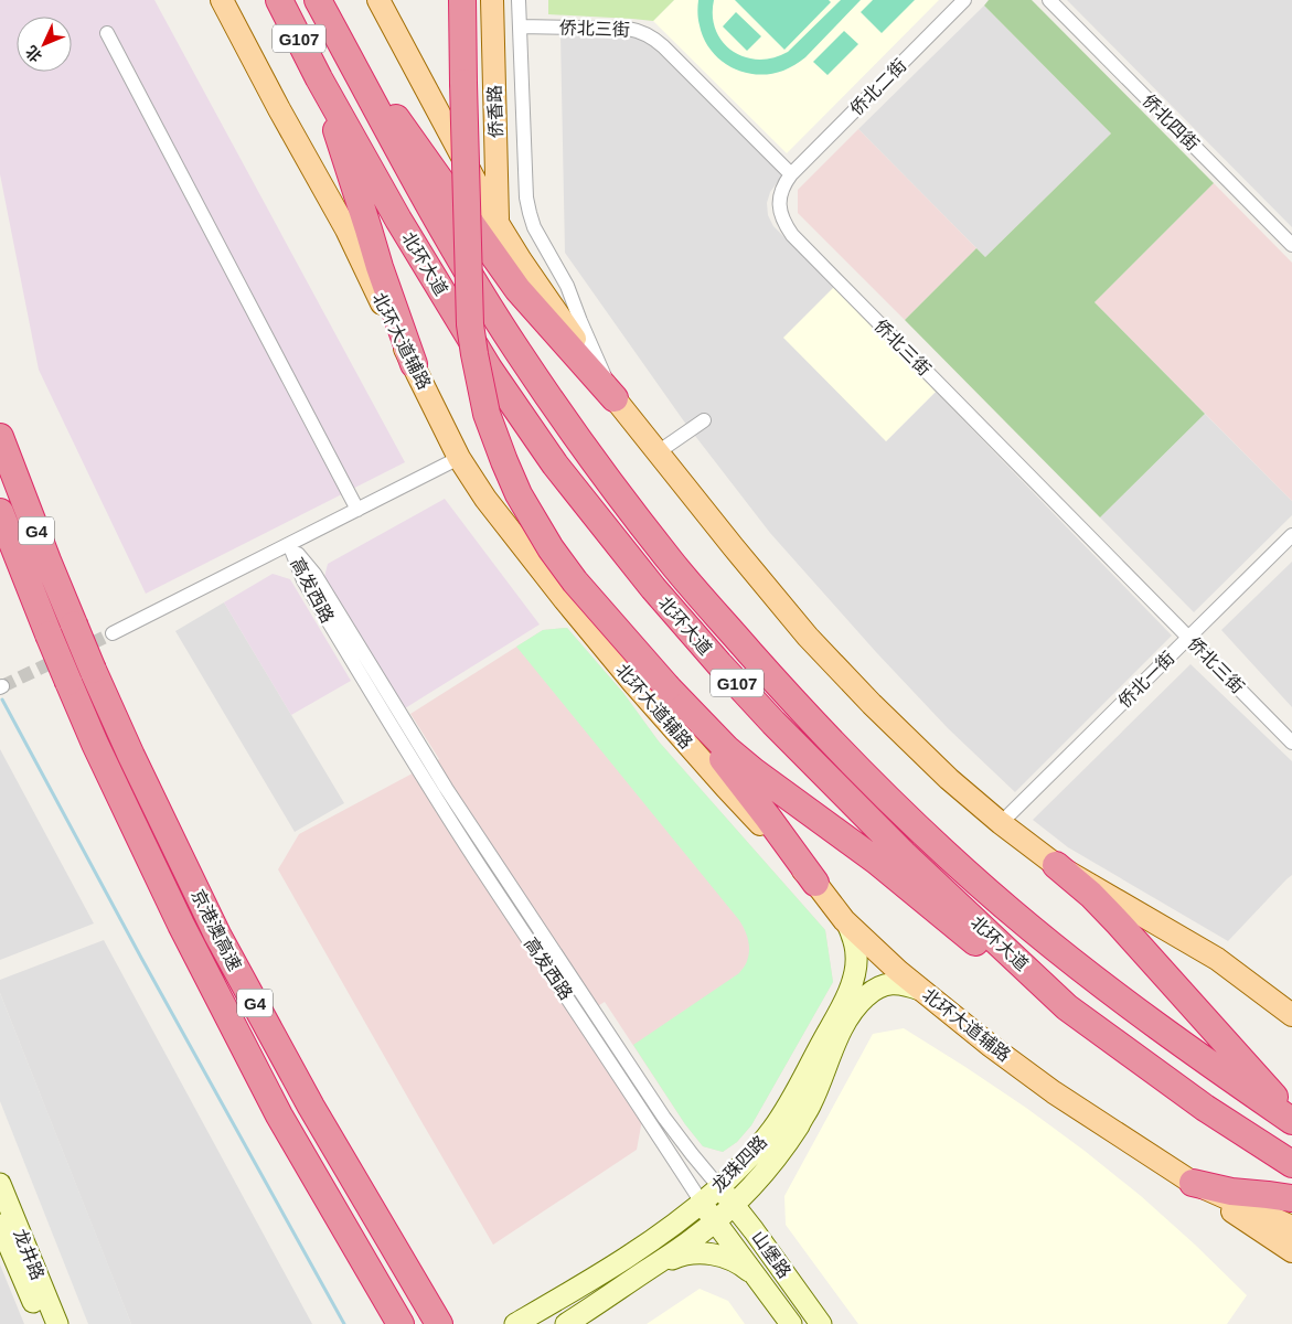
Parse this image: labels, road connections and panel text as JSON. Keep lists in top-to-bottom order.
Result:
{
  "streets": {
    "highway": [
      "G107",
      "北环大道",
      "G4",
      "京港澳高速"
    ],
    "main road": [
      "侨香路",
      "北环大道辅路",
      "龙珠四路",
      "龙井路",
      "山堡路"
    ],
    "street": [
      "侨北三街",
      "侨北二街",
      "侨北四街",
      "高发西路",
      "侨北一街"
    ]
  },
  "crossings": [
    ["侨北三街", "侨北二街"],
    ["侨北三街", "侨北一街"],
    ["北环大道辅路", "龙珠四路"],
    ["高发西路", "龙珠四路"],
    ["高发西路", "山堡路"],
    ["龙珠四路", "山堡路"]
  ],
  "north": "bottom left"
}
